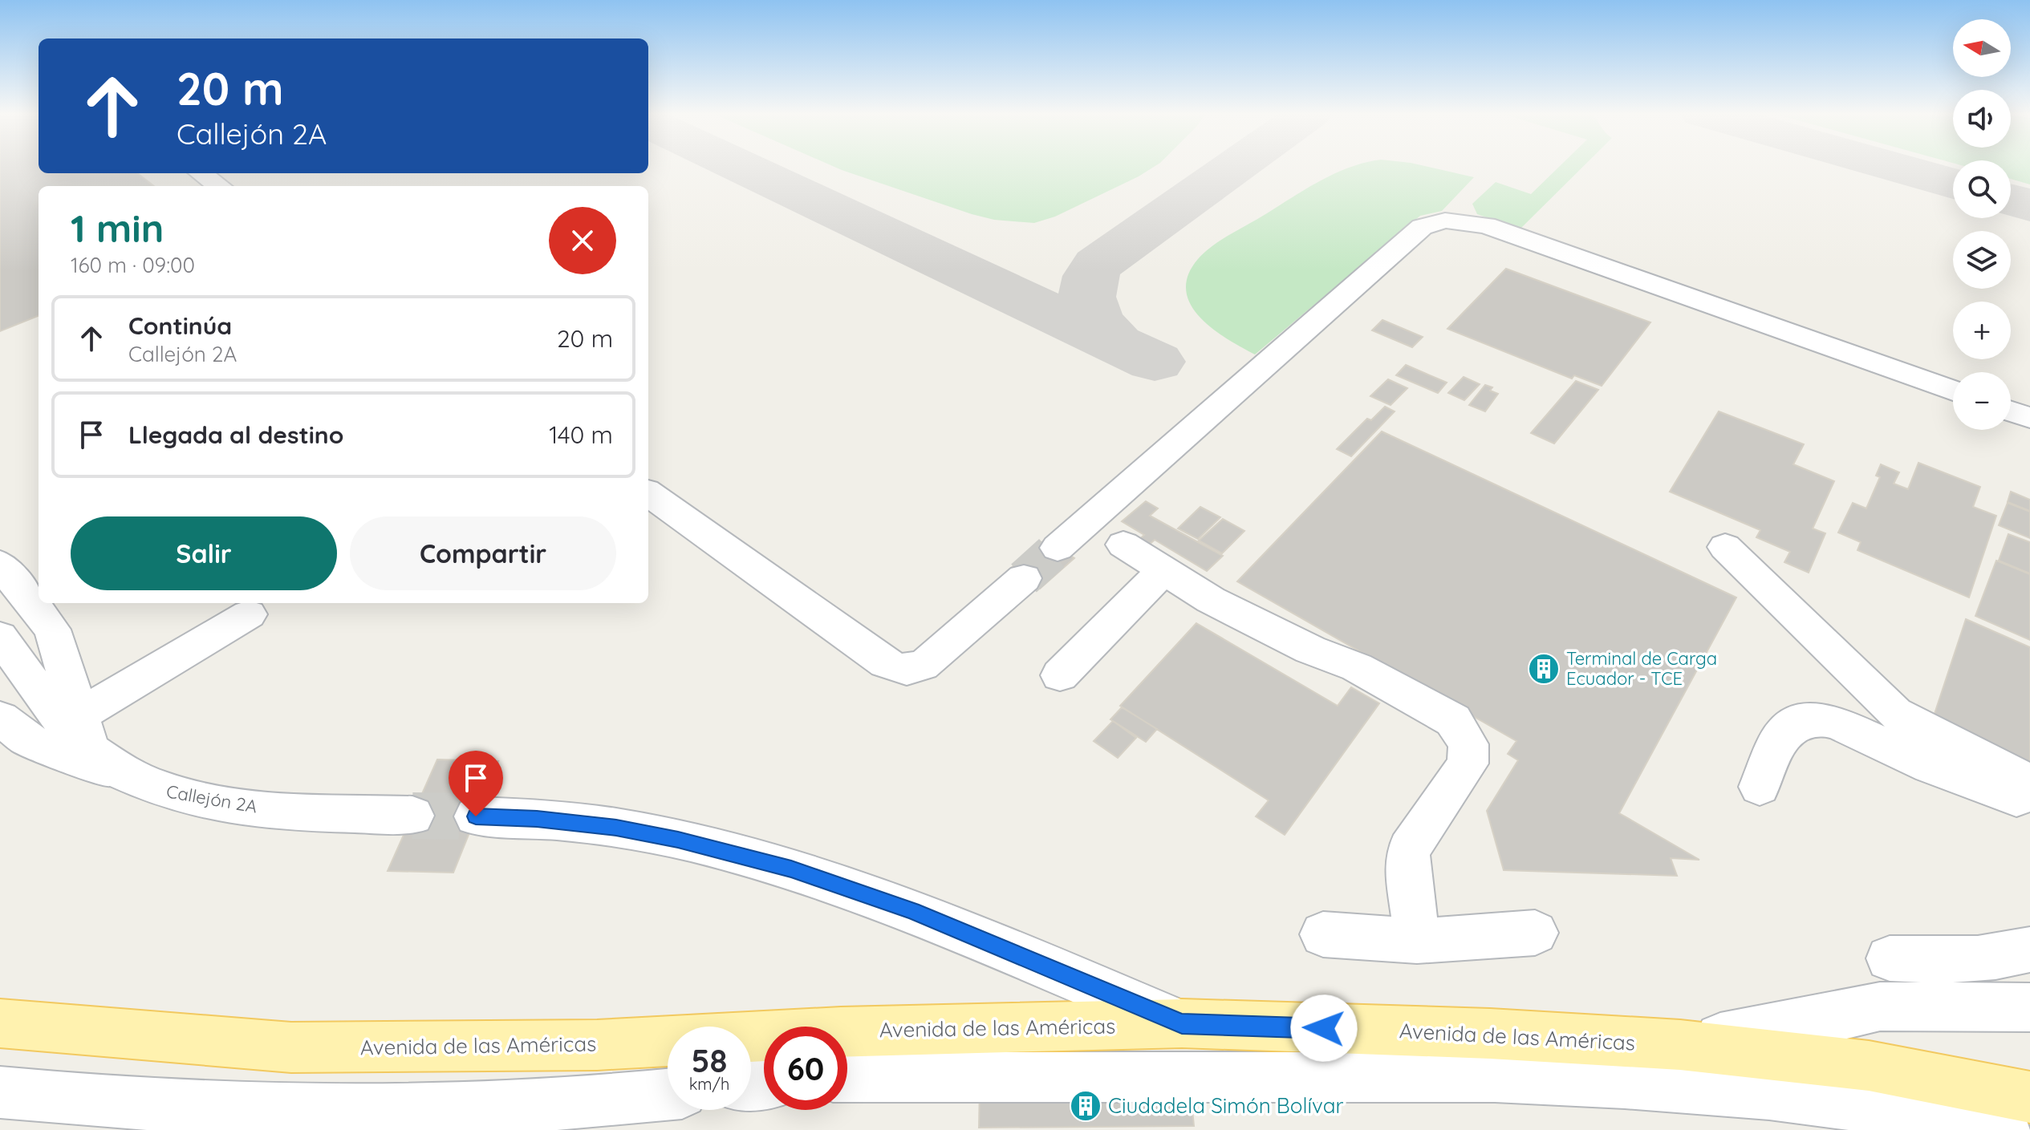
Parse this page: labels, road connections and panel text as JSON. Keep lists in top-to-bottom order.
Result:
{
  "streets": {
    "main road": ["Avenida de las Américas"],
    "street": ["Callejón 2A"]
  },
  "places": {
    "building": ["Terminal de Carga Ecuador - TCE", "Ciudadela Simón Bolívar"]
  },
  "north": "left",
  "page": {
    "map_buttons": ["+", "−"],
    "turn": ["20 m", "Callejón 2A"],
    "heading": ["1 min", "160 m · 09:00"],
    "list": [
      {
        "name": "Continúa",
        "note": "Callejón 2A",
        "value": "20 m"
      },
      {
        "name": "Llegada al destino",
        "value": "140 m"
      }
    ],
    "buttons": ["Salir", "Compartir"],
    "speed": "58 km/h",
    "limit": "60"
  }
}
